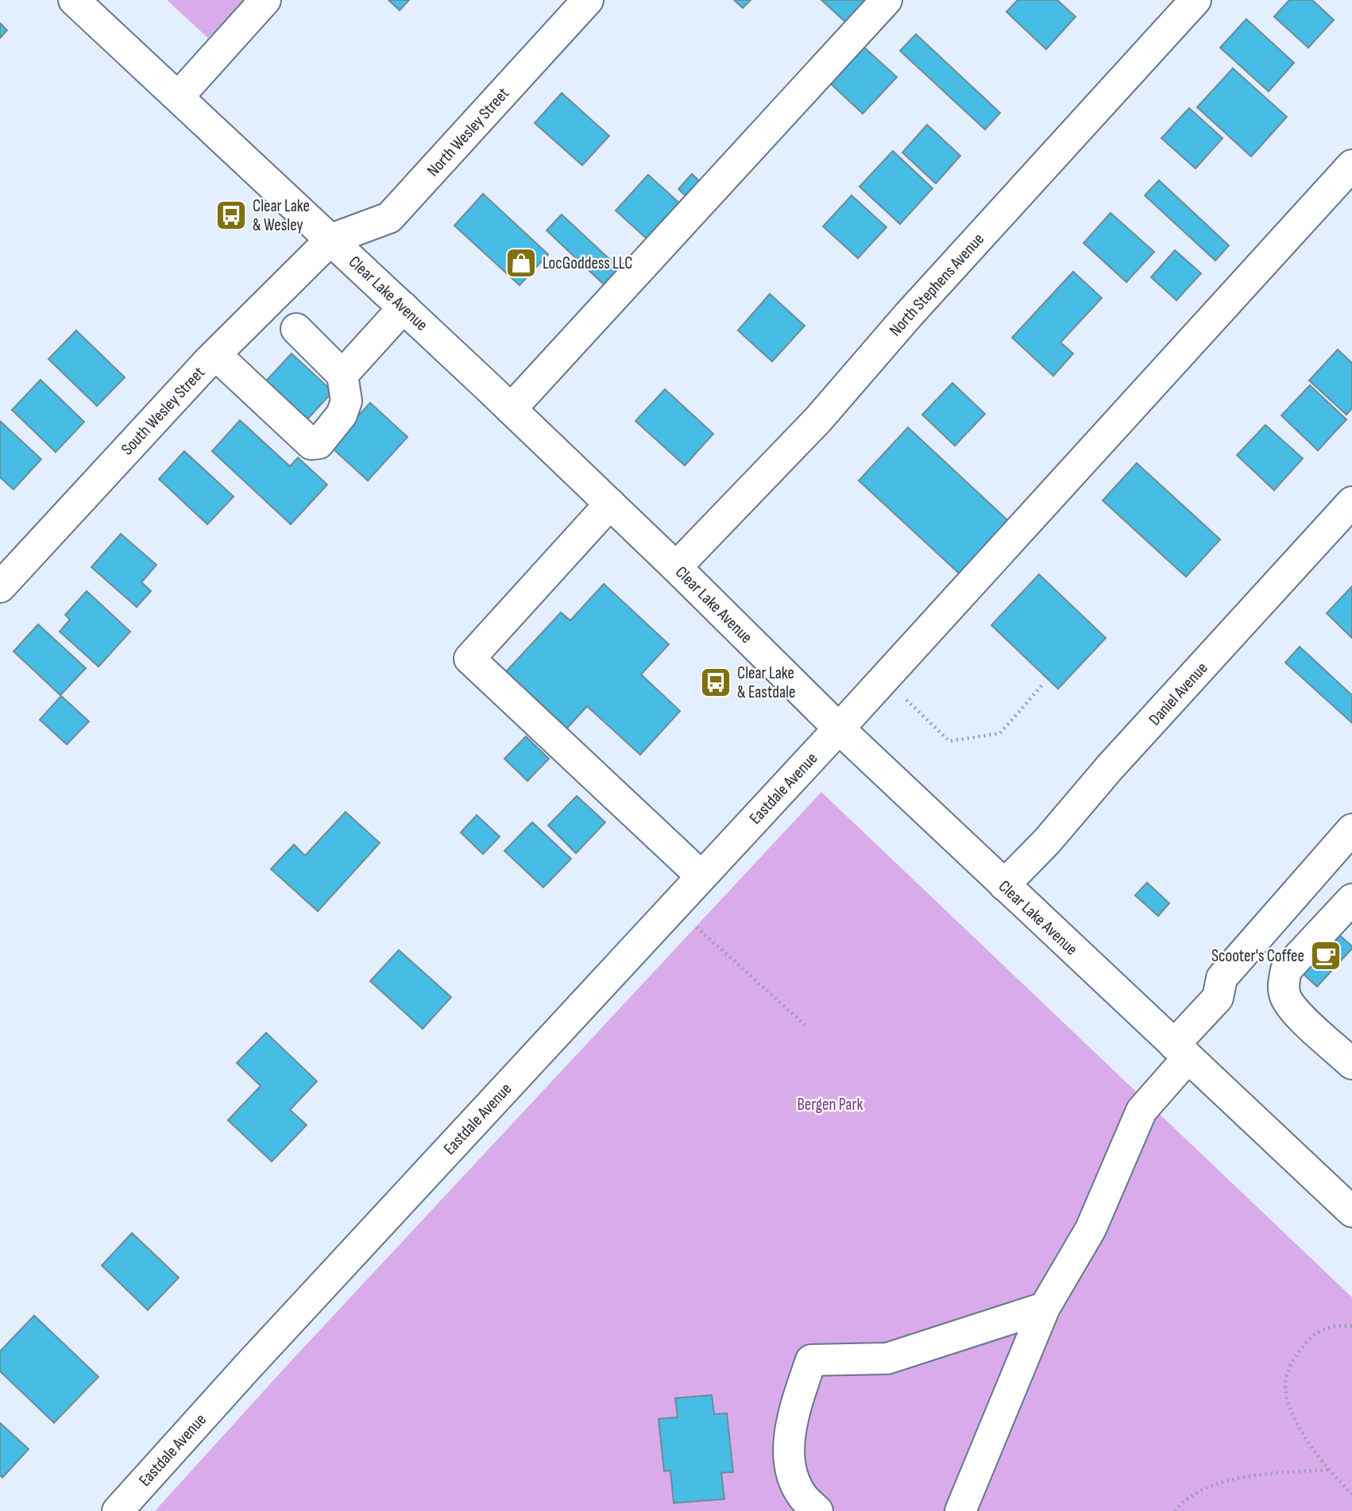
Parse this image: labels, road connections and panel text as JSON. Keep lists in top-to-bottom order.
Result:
{
  "streets": {
    "street": [
      "North Wesley Street",
      "North Stephens Avenue",
      "Clear Lake Avenue",
      "South Wesley Street",
      "Daniel Avenue",
      "Eastdale Avenue"
    ]
  },
  "crossings": [
    ["North Wesley Street", "Clear Lake Avenue"],
    ["North Wesley Street", "South Wesley Street"],
    ["North Stephens Avenue", "Clear Lake Avenue"],
    ["Clear Lake Avenue", "South Wesley Street"],
    ["Clear Lake Avenue", "Daniel Avenue"],
    ["Clear Lake Avenue", "Eastdale Avenue"]
  ],
  "parks": ["Bergen Park"],
  "places": {
    "bus stop": ["Clear Lake & Wesley", "Clear Lake & Eastdale"],
    "shop": ["LocGoddess LLC"],
    "cafe": ["Scooter's Coffee"]
  }
}
